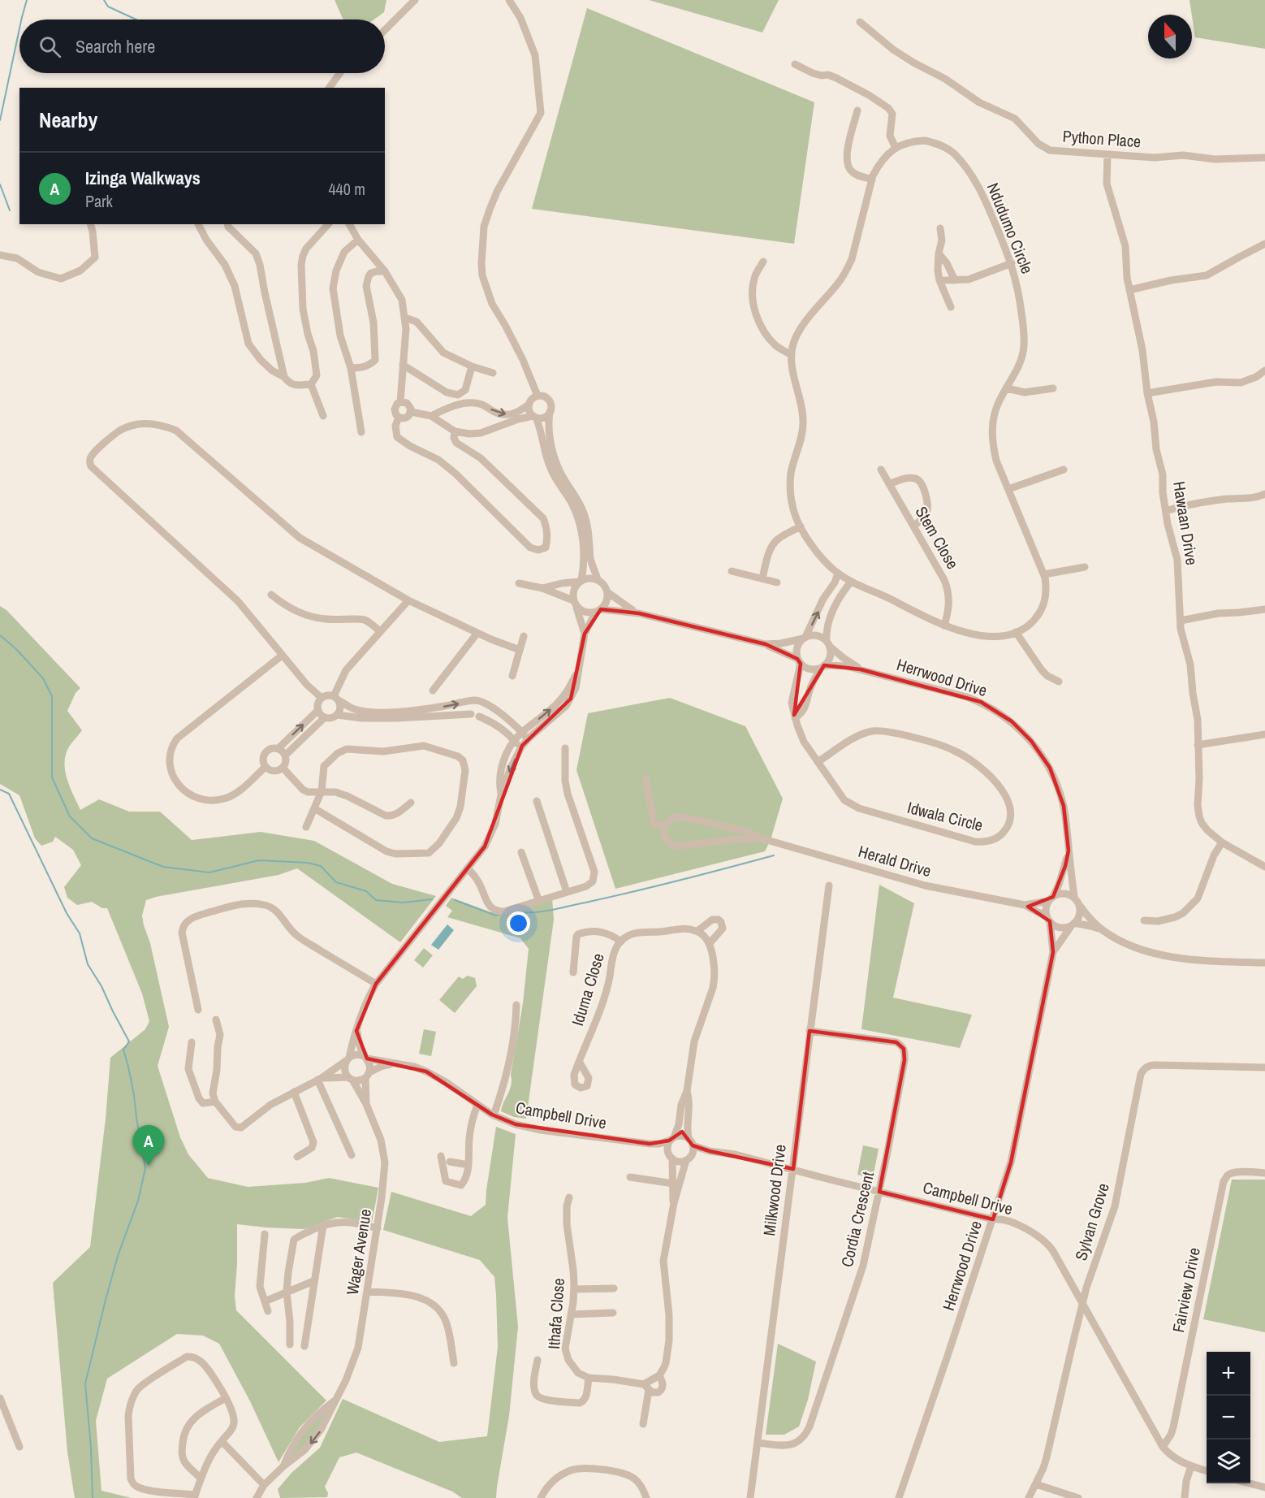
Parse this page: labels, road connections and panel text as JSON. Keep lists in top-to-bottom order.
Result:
{
  "streets": {
    "street": [
      "Python Place",
      "Ndudumo Circle",
      "Hawaan Drive",
      "Stem Close",
      "Herrwood Drive",
      "Idwala Circle",
      "Herald Drive",
      "Iduma Close",
      "Campbell Drive",
      "Milkwood Drive",
      "Cordia Crescent",
      "Sylvan Grove",
      "Wager Avenue",
      "Fairview Drive",
      "Ithafa Close"
    ]
  },
  "crossings": [
    ["Python Place", "Hawaan Drive"],
    ["Ndudumo Circle", "Stem Close"],
    ["Herrwood Drive", "Idwala Circle"],
    ["Herrwood Drive", "Herald Drive"],
    ["Herrwood Drive", "Campbell Drive"],
    ["Campbell Drive", "Milkwood Drive"],
    ["Campbell Drive", "Cordia Crescent"],
    ["Campbell Drive", "Sylvan Grove"],
    ["Campbell Drive", "Fairview Drive"],
    ["Milkwood Drive", "Cordia Crescent"]
  ],
  "north": "top",
  "page": {
    "search": "Search here",
    "heading": "Nearby",
    "list": [
      {
        "mark": "A",
        "name": "Izinga Walkways",
        "note": "Park",
        "value": "440 m"
      }
    ],
    "pins": "A",
    "map_buttons": ["+", "−"]
  }
}
